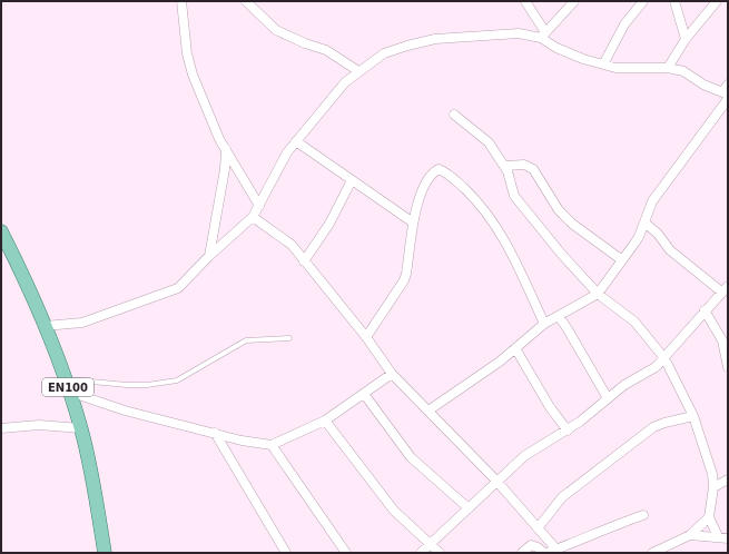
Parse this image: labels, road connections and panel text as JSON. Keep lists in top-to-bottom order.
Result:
{
  "streets": {
    "main road": ["EN100"]
  }
}
